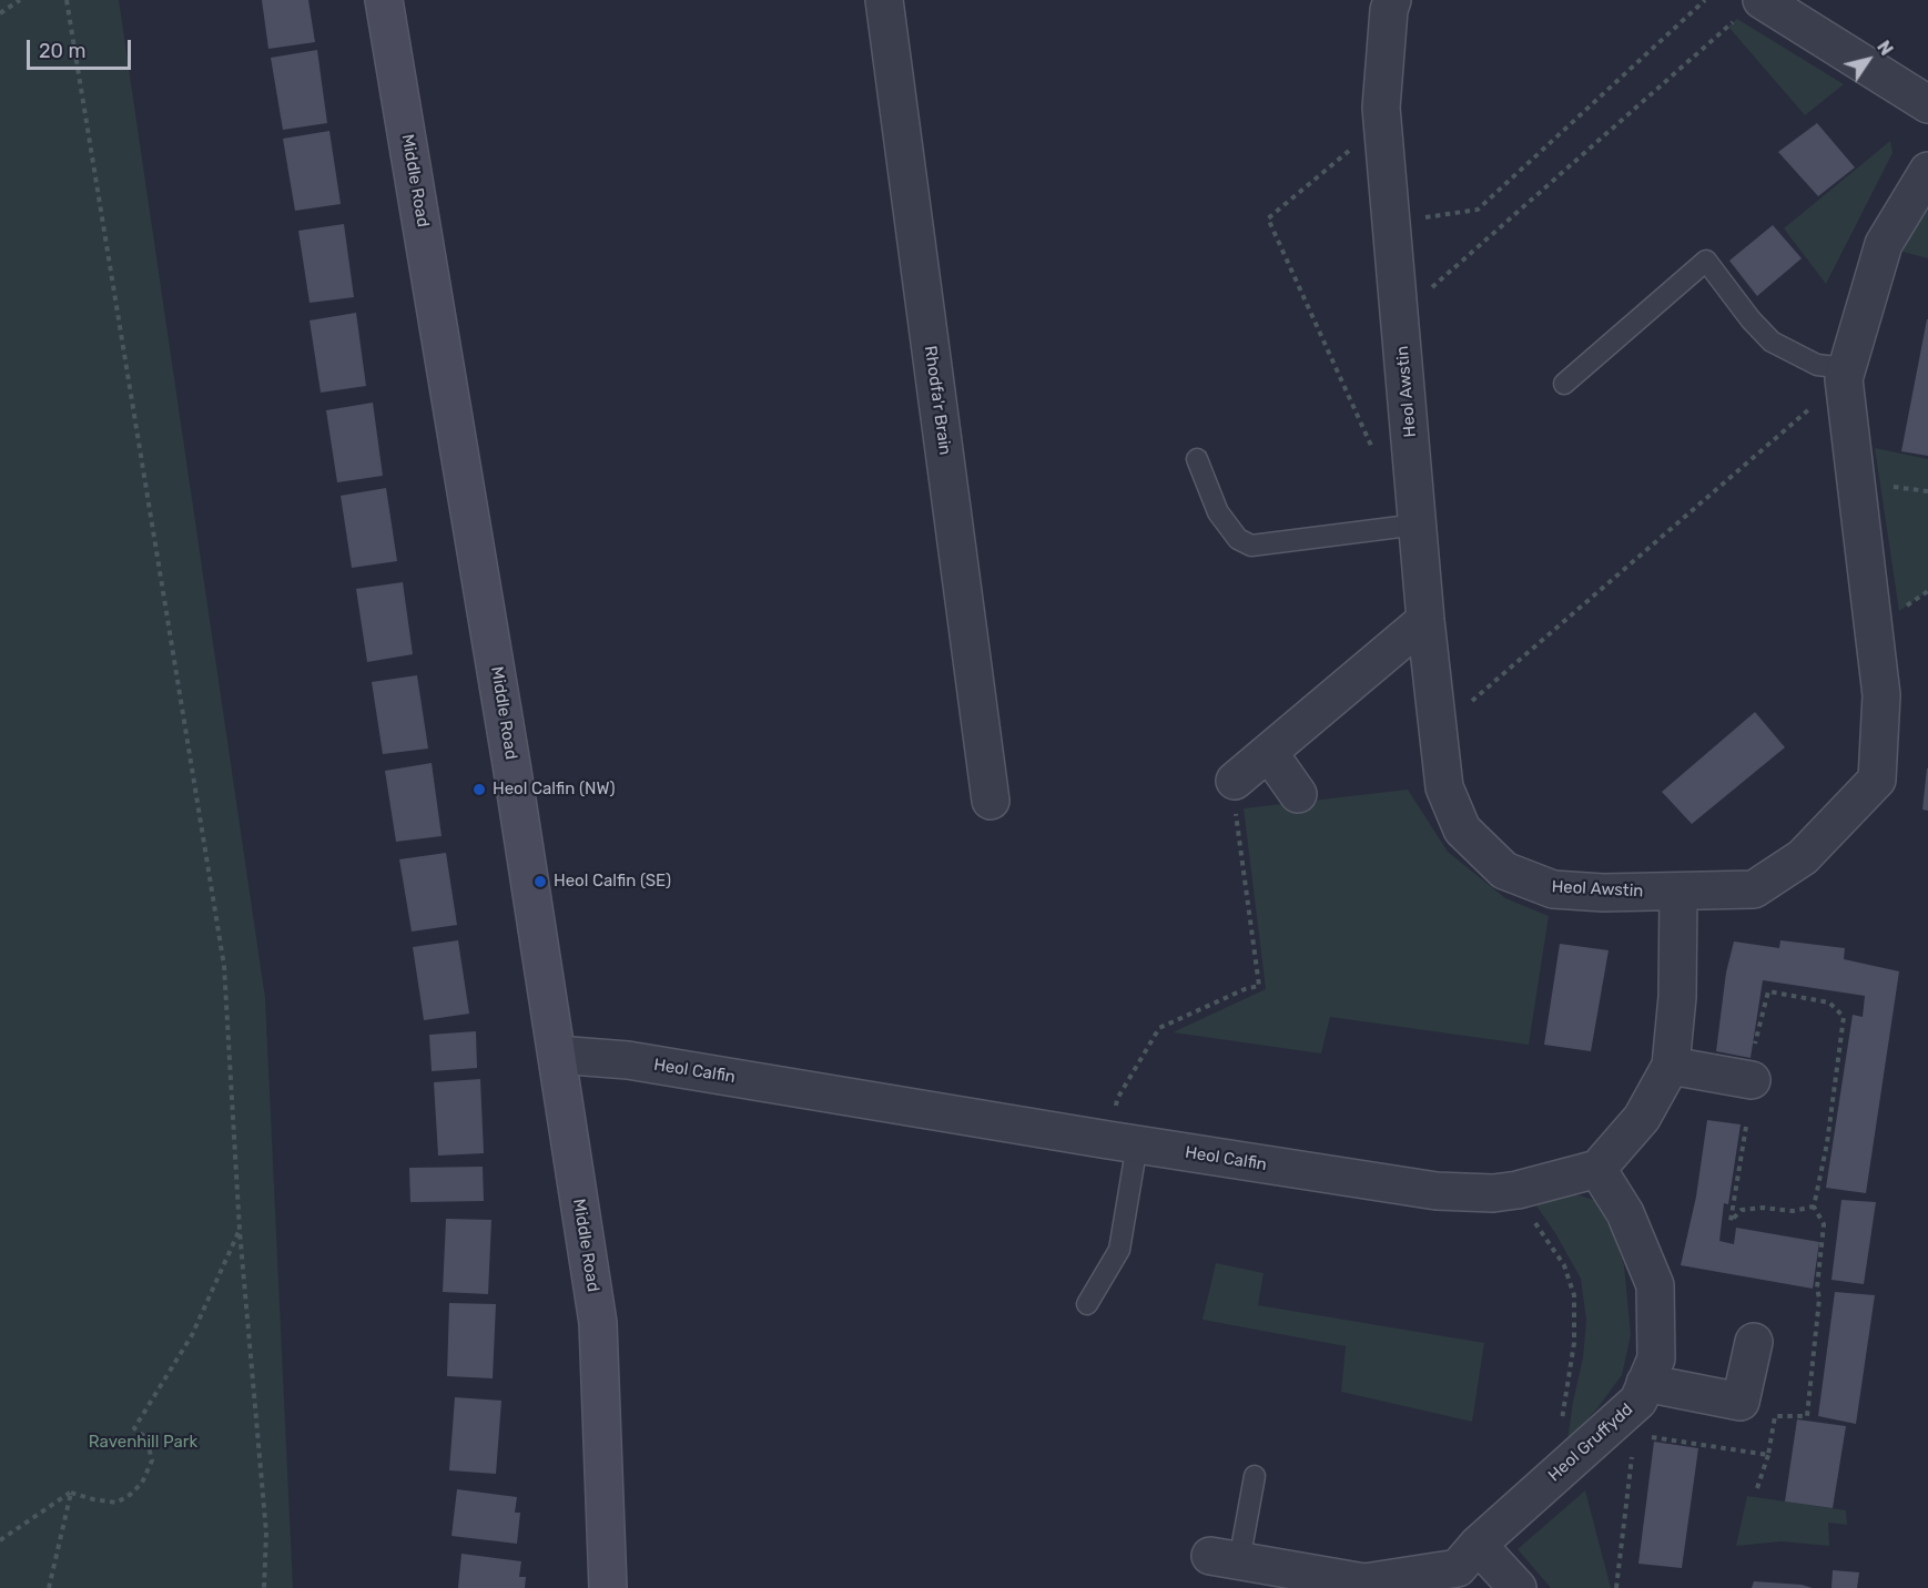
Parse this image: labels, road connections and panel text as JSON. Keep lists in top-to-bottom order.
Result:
{
  "streets": {
    "street": [
      "Middle Road",
      "Heol Awstin",
      "Rhodfa'r Brain",
      "Heol Calfin",
      "Heol Gruffydd"
    ]
  },
  "crossings": [
    ["Middle Road", "Heol Calfin"]
  ],
  "parks": ["Ravenhill Park"],
  "places": ["Heol Calfin (NW)", "Heol Calfin (SE)"],
  "scale_bar": "20 m",
  "north": "top right"
}
